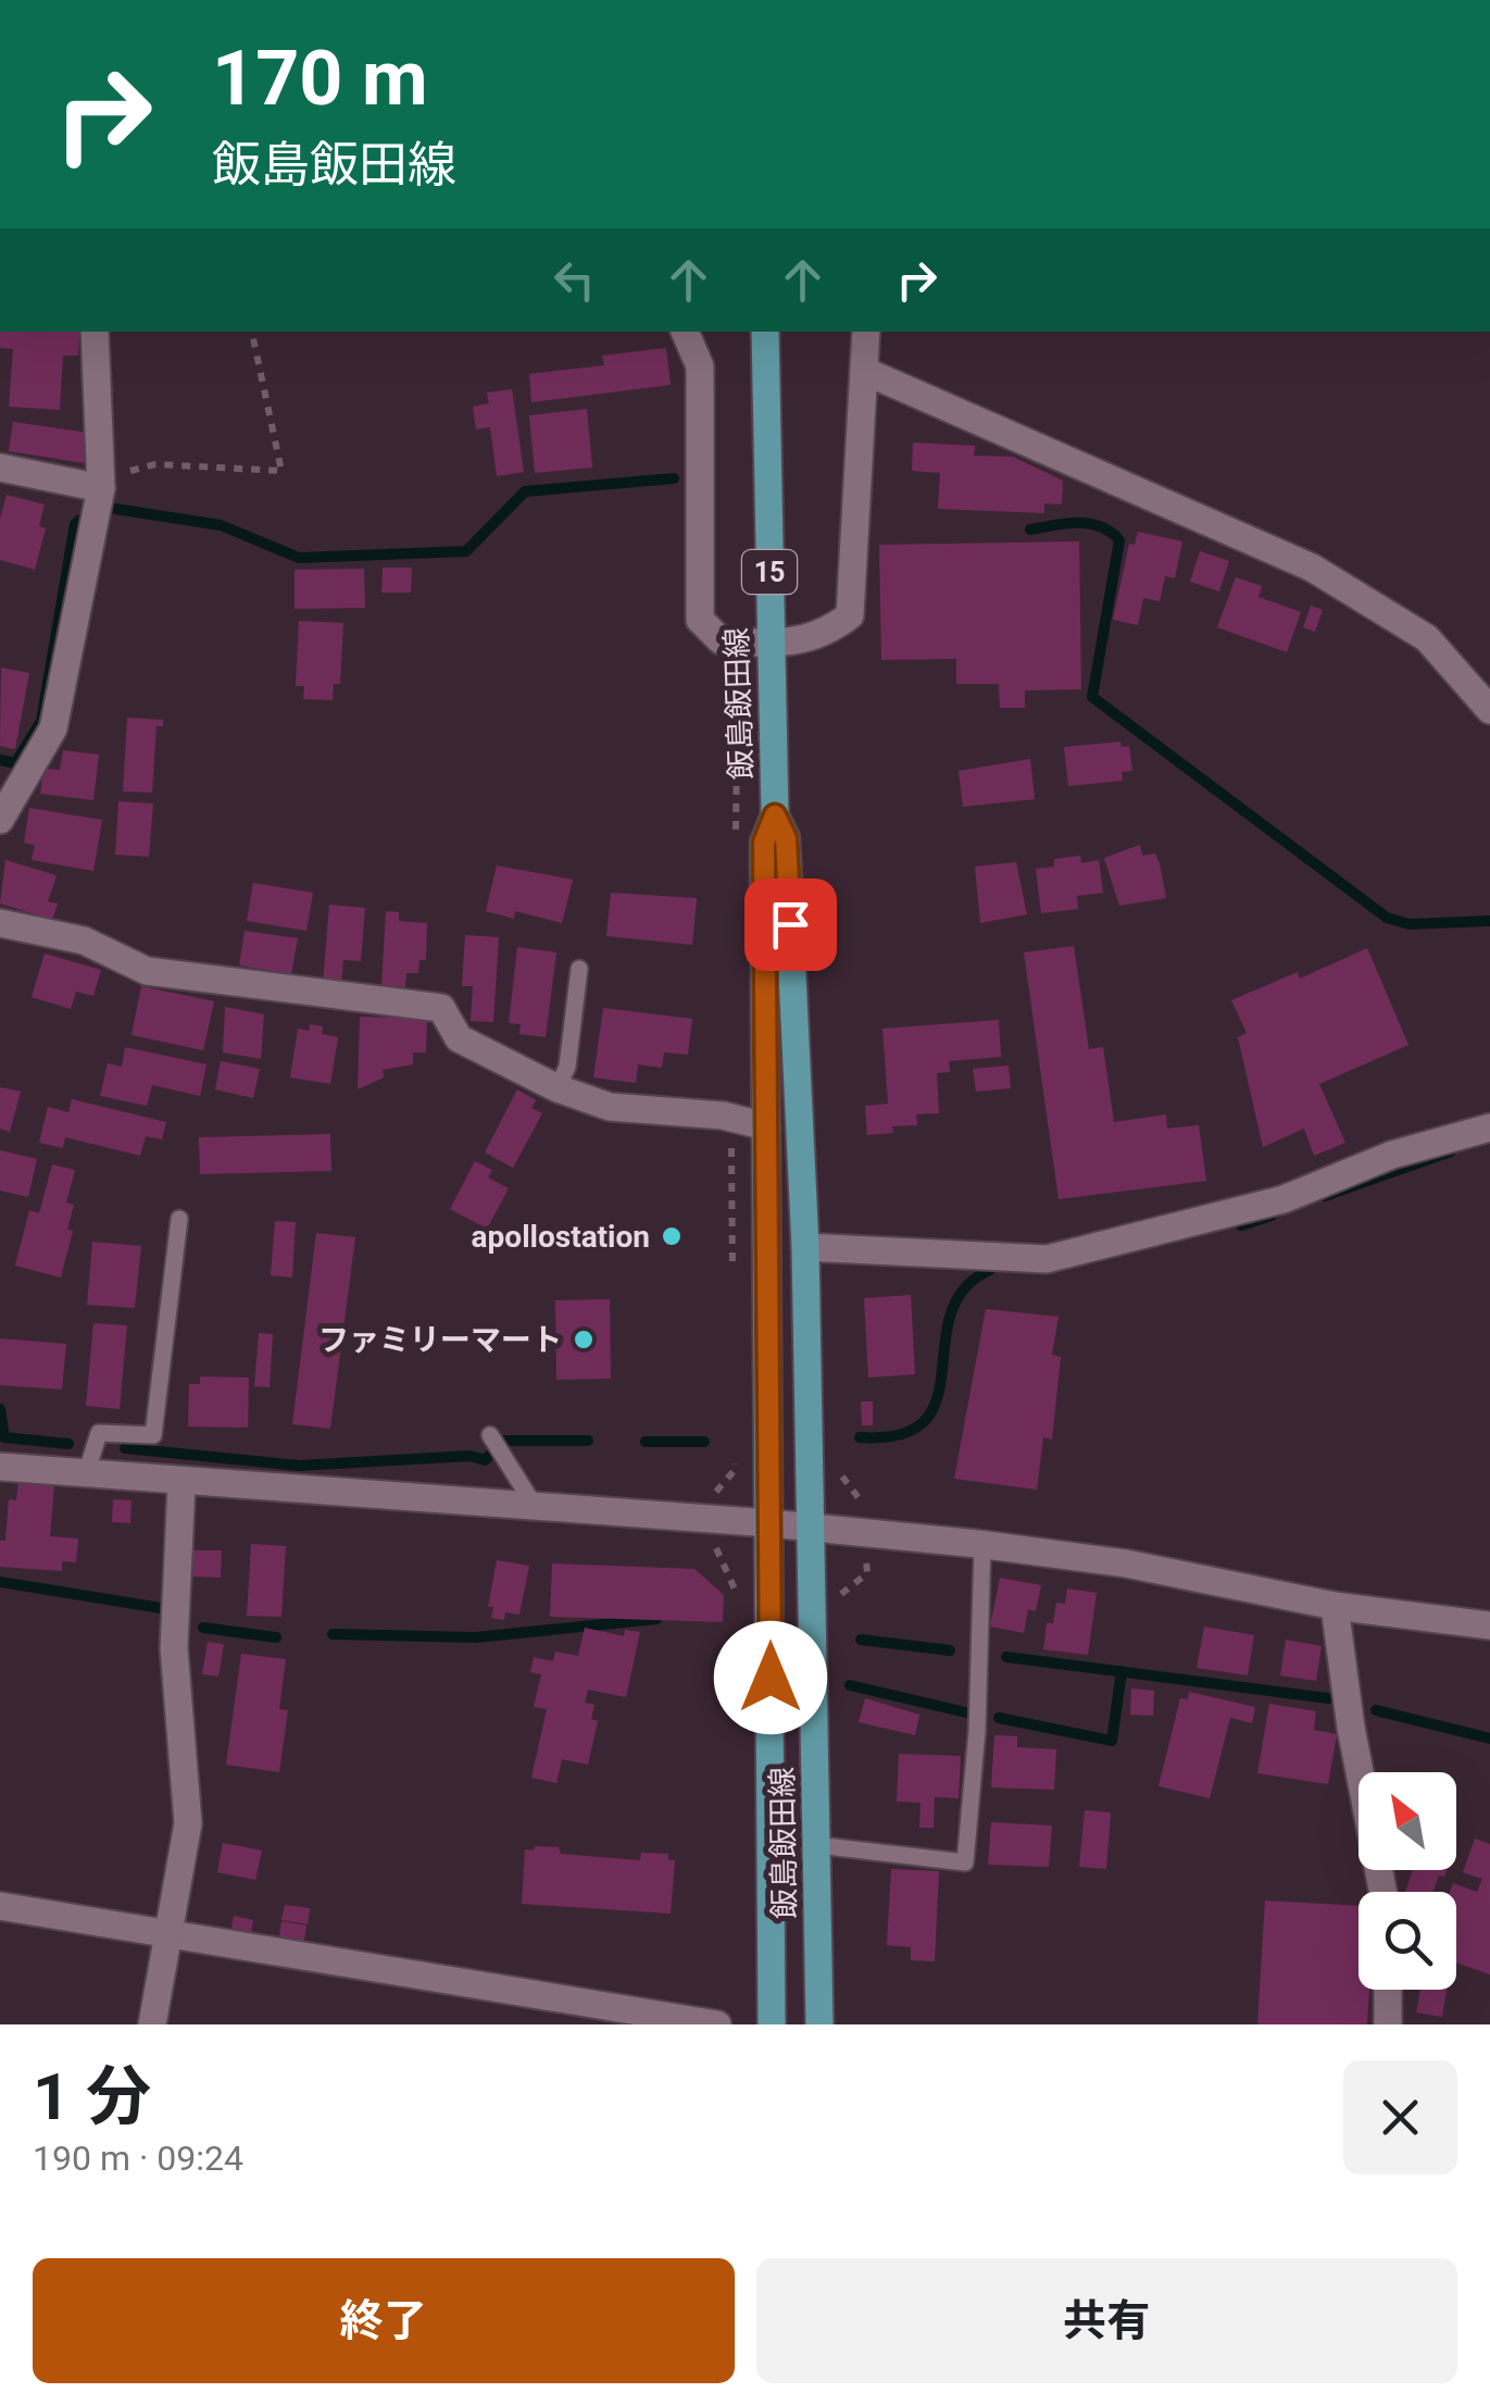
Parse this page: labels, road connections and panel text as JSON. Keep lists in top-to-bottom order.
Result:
{
  "streets": {
    "main road": ["15", "飯島飯田線"]
  },
  "places": ["apollostation", "ファミリーマート"],
  "north": "top left",
  "page": {
    "turn": ["170 m", "飯島飯田線"],
    "heading": ["1 分", "190 m · 09:24"],
    "buttons": ["終了", "共有"]
  }
}
